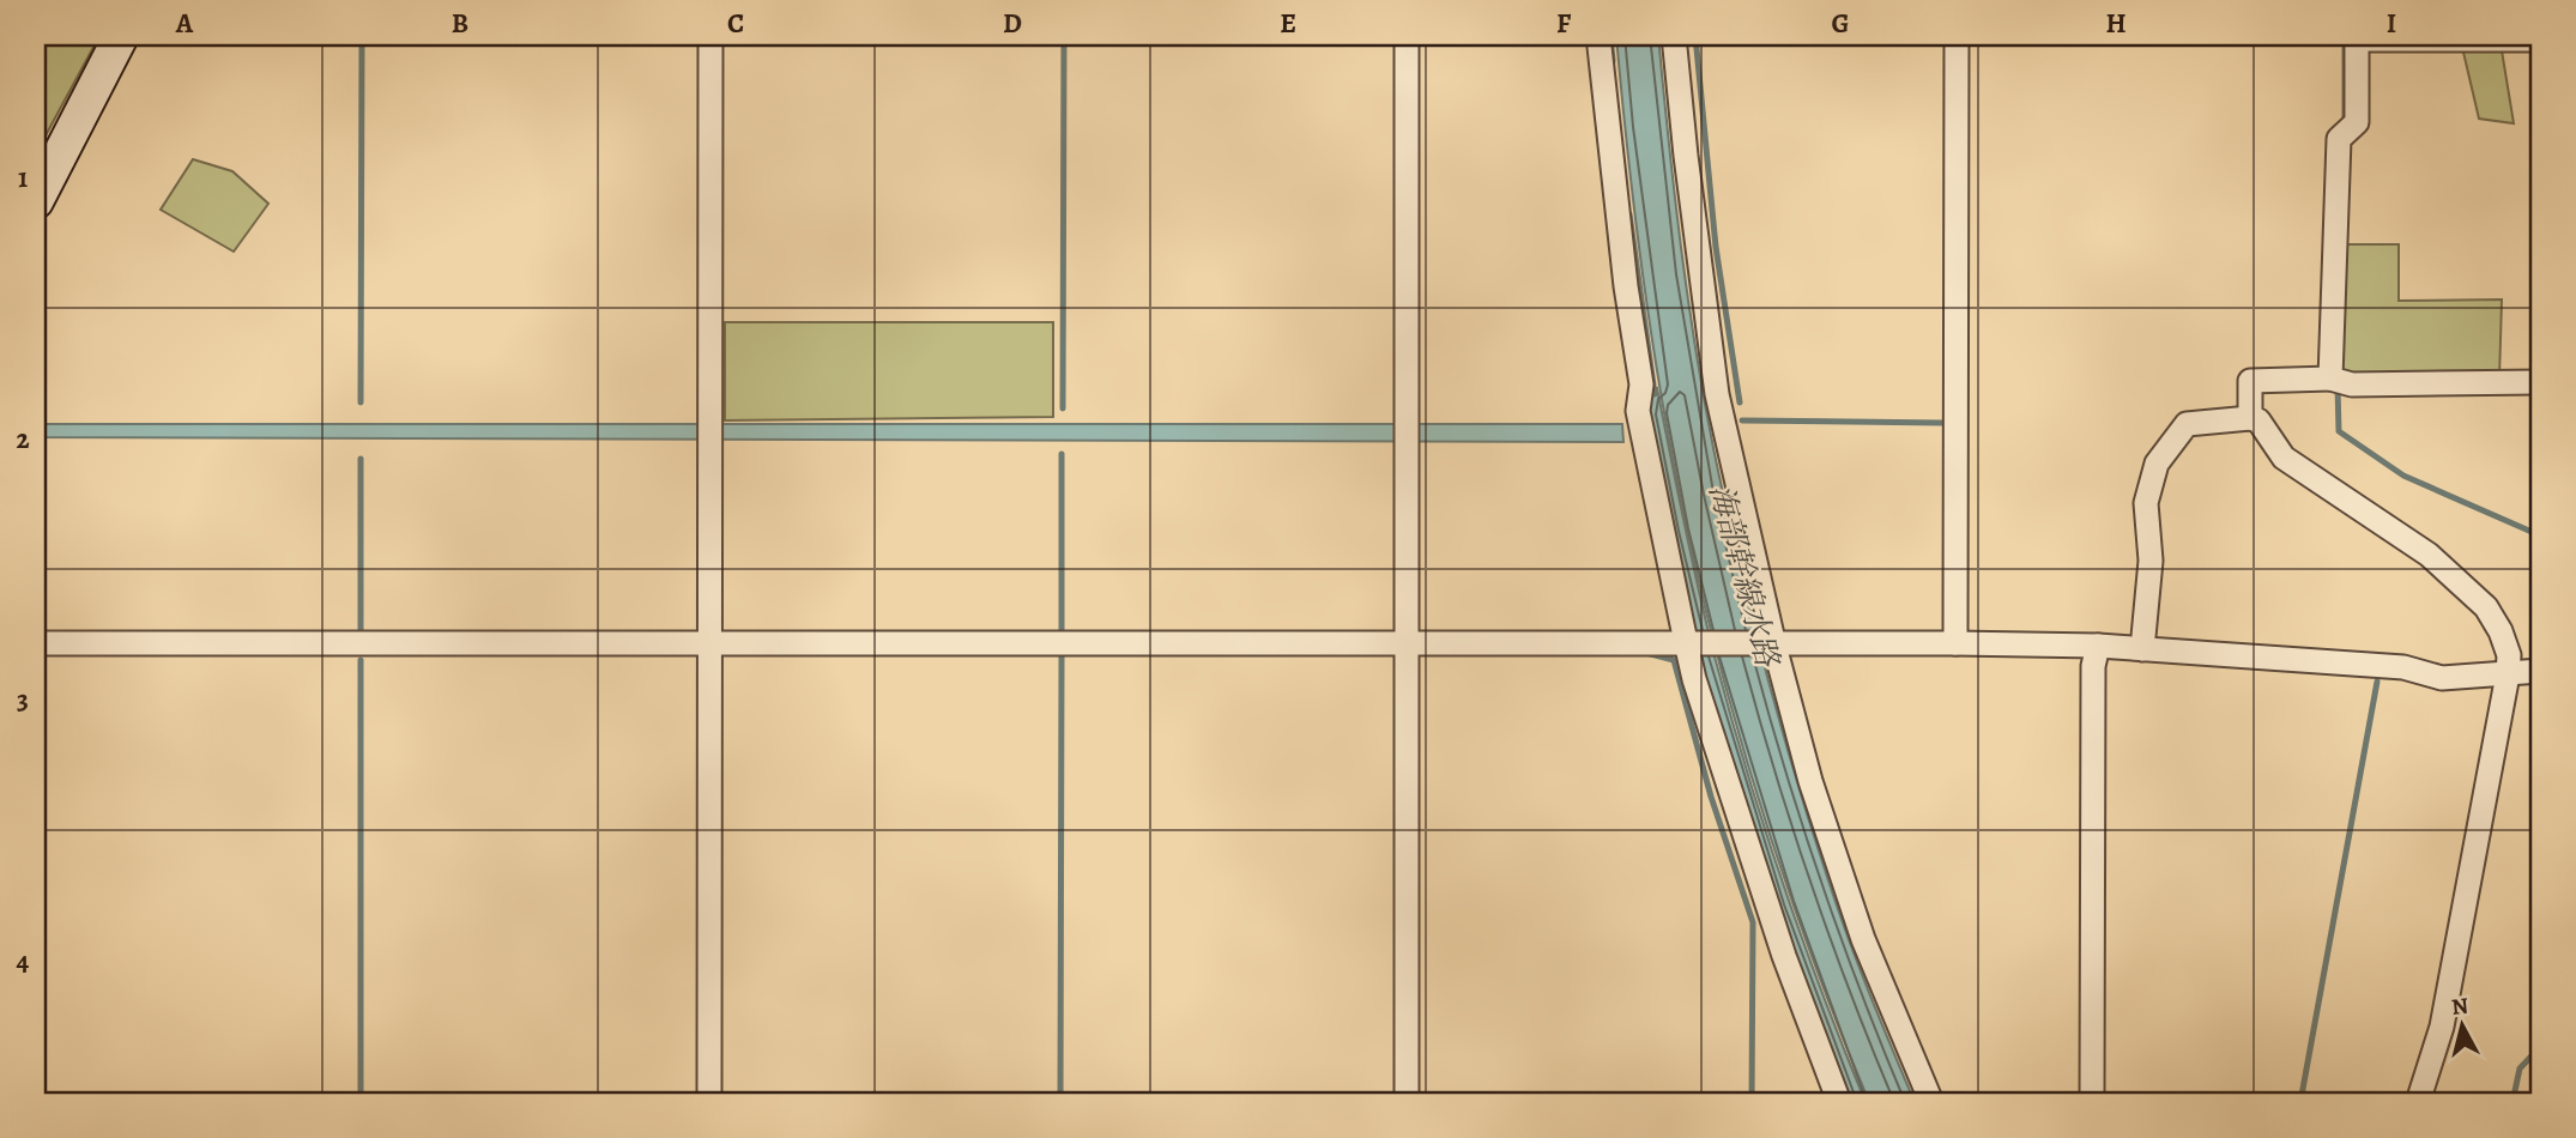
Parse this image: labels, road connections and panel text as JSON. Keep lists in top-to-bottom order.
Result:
{
  "water": ["海部幹線水路"],
  "north": "top",
  "grid": {
    "columns": [
      "A",
      "B",
      "C",
      "D",
      "E",
      "F",
      "G",
      "H",
      "I"
    ],
    "rows": [
      "1",
      "2",
      "3",
      "4"
    ]
  }
}
